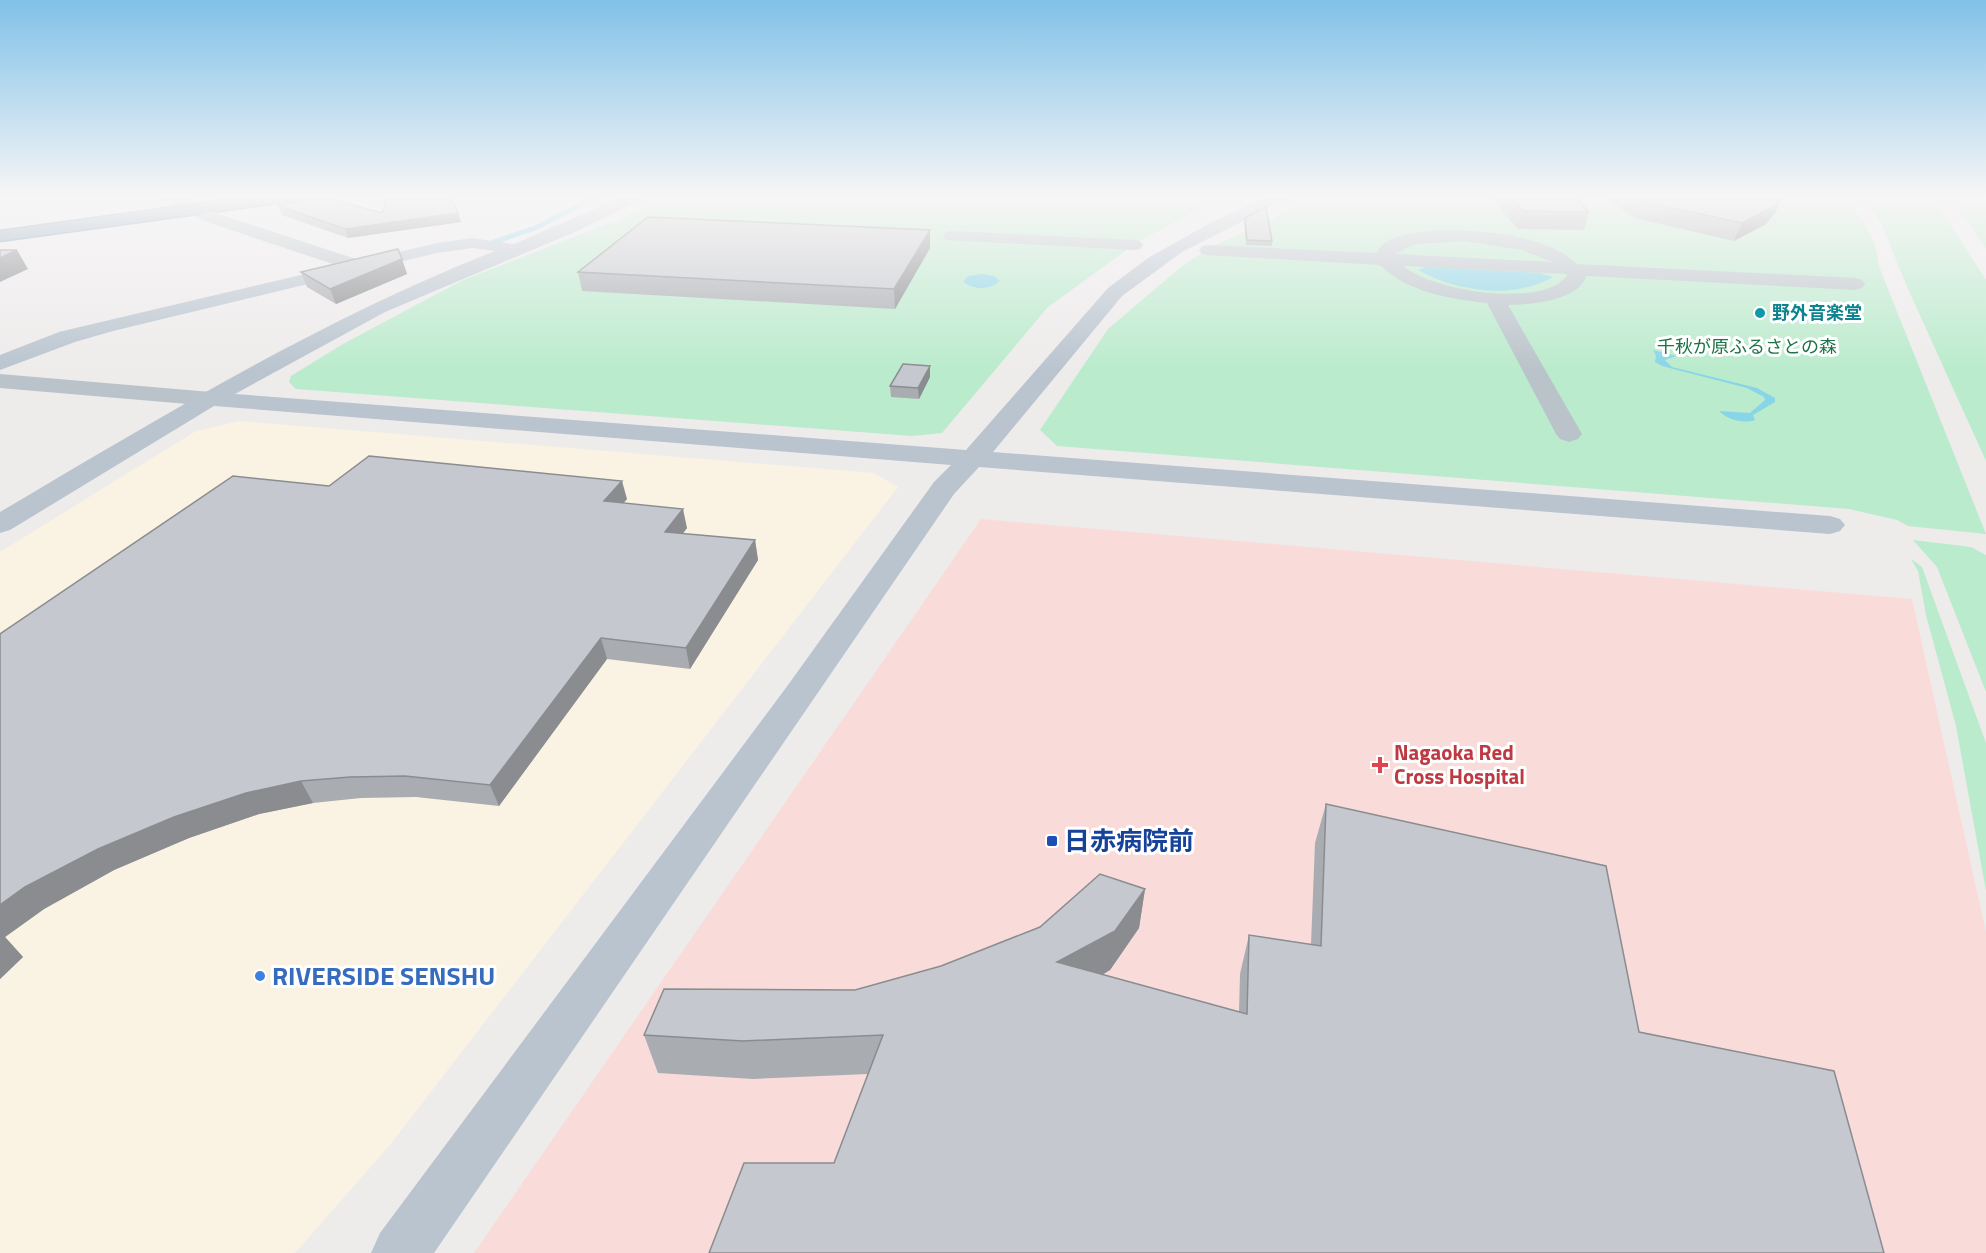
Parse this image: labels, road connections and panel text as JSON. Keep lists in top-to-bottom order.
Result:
{
  "parks": ["千秋が原ふるさとの森"],
  "places": {
    "other": ["野外音楽堂", "RIVERSIDE SENSHU"],
    "health": ["Nagaoka Red Cross Hospital"],
    "transit": ["日赤病院前"]
  }
}
